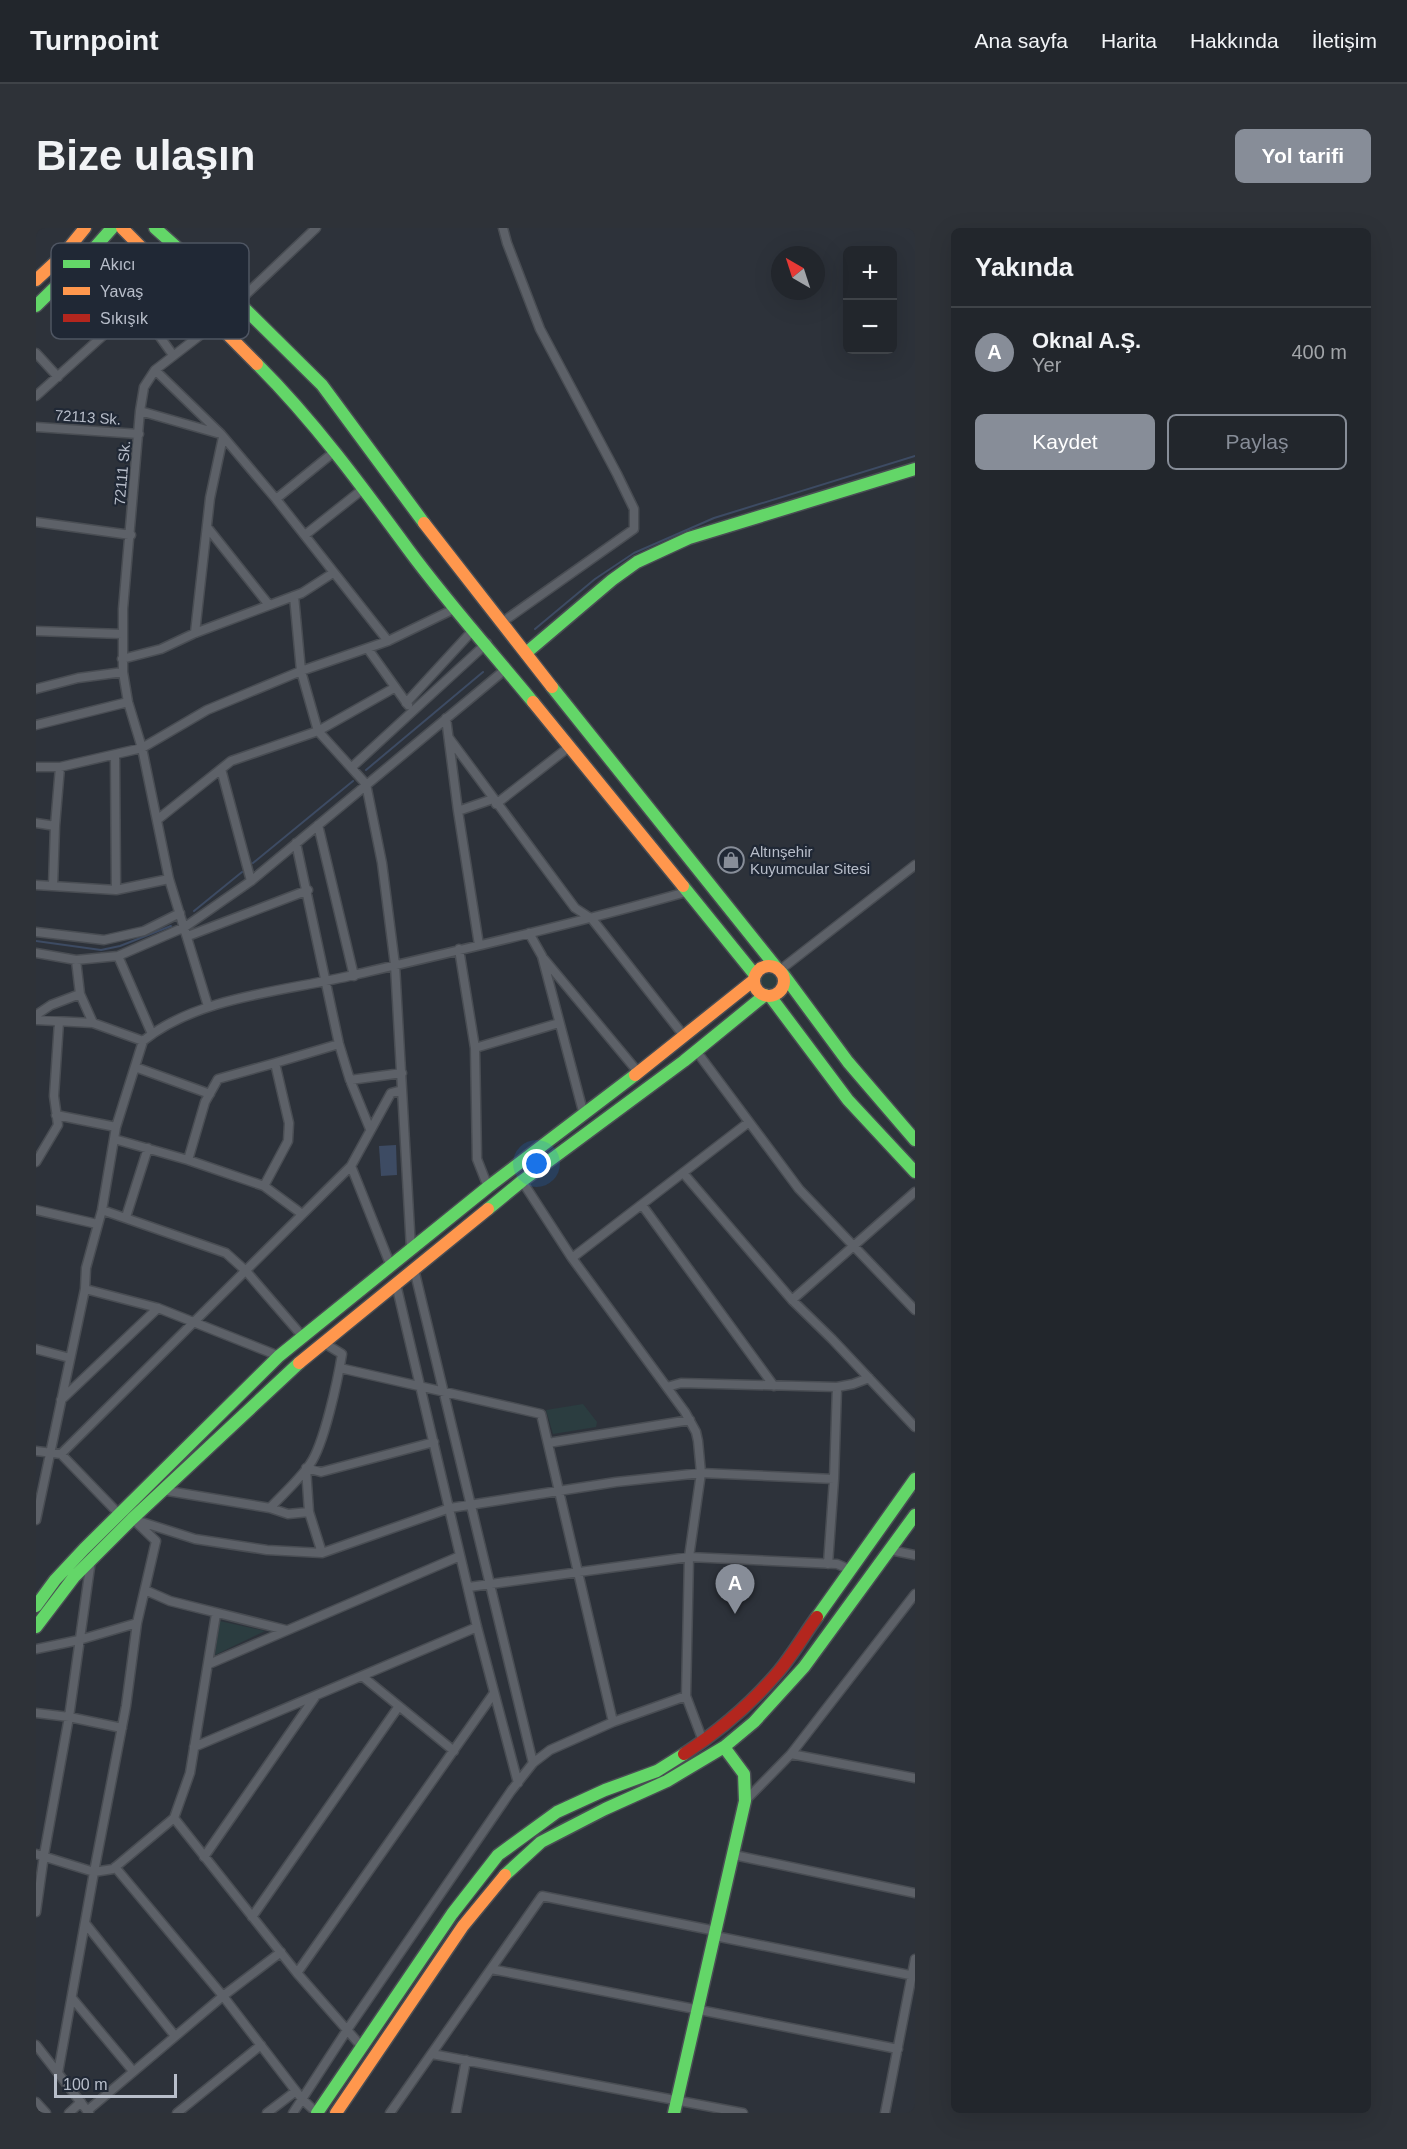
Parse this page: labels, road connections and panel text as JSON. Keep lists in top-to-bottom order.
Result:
{
  "streets": {
    "street": ["72113 Sk.", "72111 Sk."]
  },
  "crossings": [
    ["72113 Sk.", "72111 Sk."]
  ],
  "places": {
    "shop": ["Altınşehir Kuyumcular Sitesi"]
  },
  "legend": ["Akıcı", "Yavaş", "Sıkışık"],
  "scale_bar": "100 m",
  "north": "top left",
  "page": {
    "header": "Turnpoint",
    "nav": [
      "Ana sayfa",
      "Harita",
      "Hakkında",
      "İletişim"
    ],
    "buttons": [
      "Yol tarifi",
      ["Kaydet", "Paylaş"]
    ],
    "title": "Bize ulaşın",
    "heading": "Yakında",
    "map_buttons": ["+", "−"],
    "list": [
      {
        "mark": "A",
        "name": "Oknal A.Ş.",
        "note": "Yer",
        "value": "400 m"
      }
    ],
    "pins": "A",
    "scale": "100 m"
  }
}
